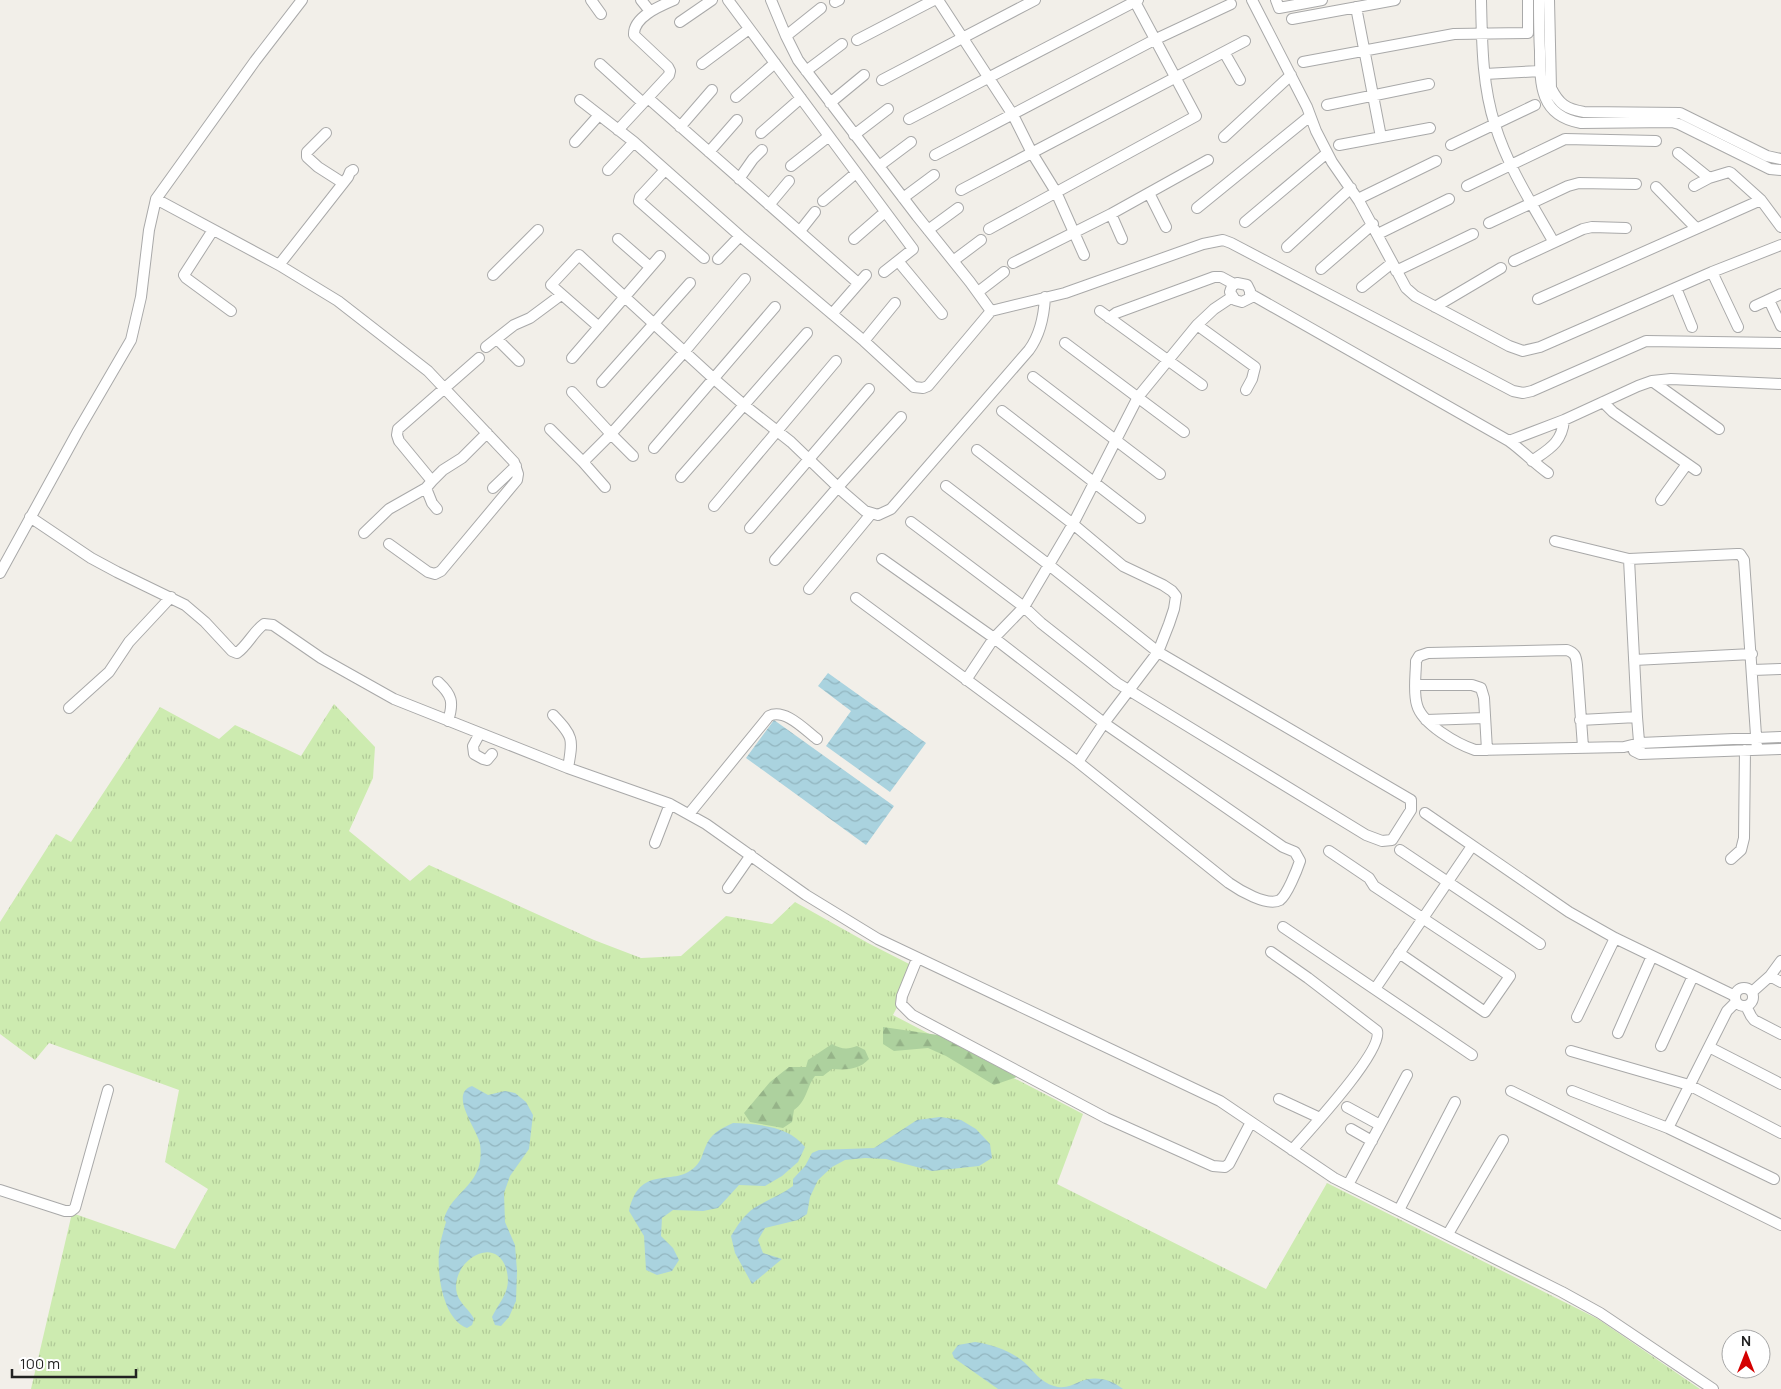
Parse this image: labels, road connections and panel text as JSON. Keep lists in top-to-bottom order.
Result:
{
  "scale_bar": "100 m",
  "north": "top"
}
